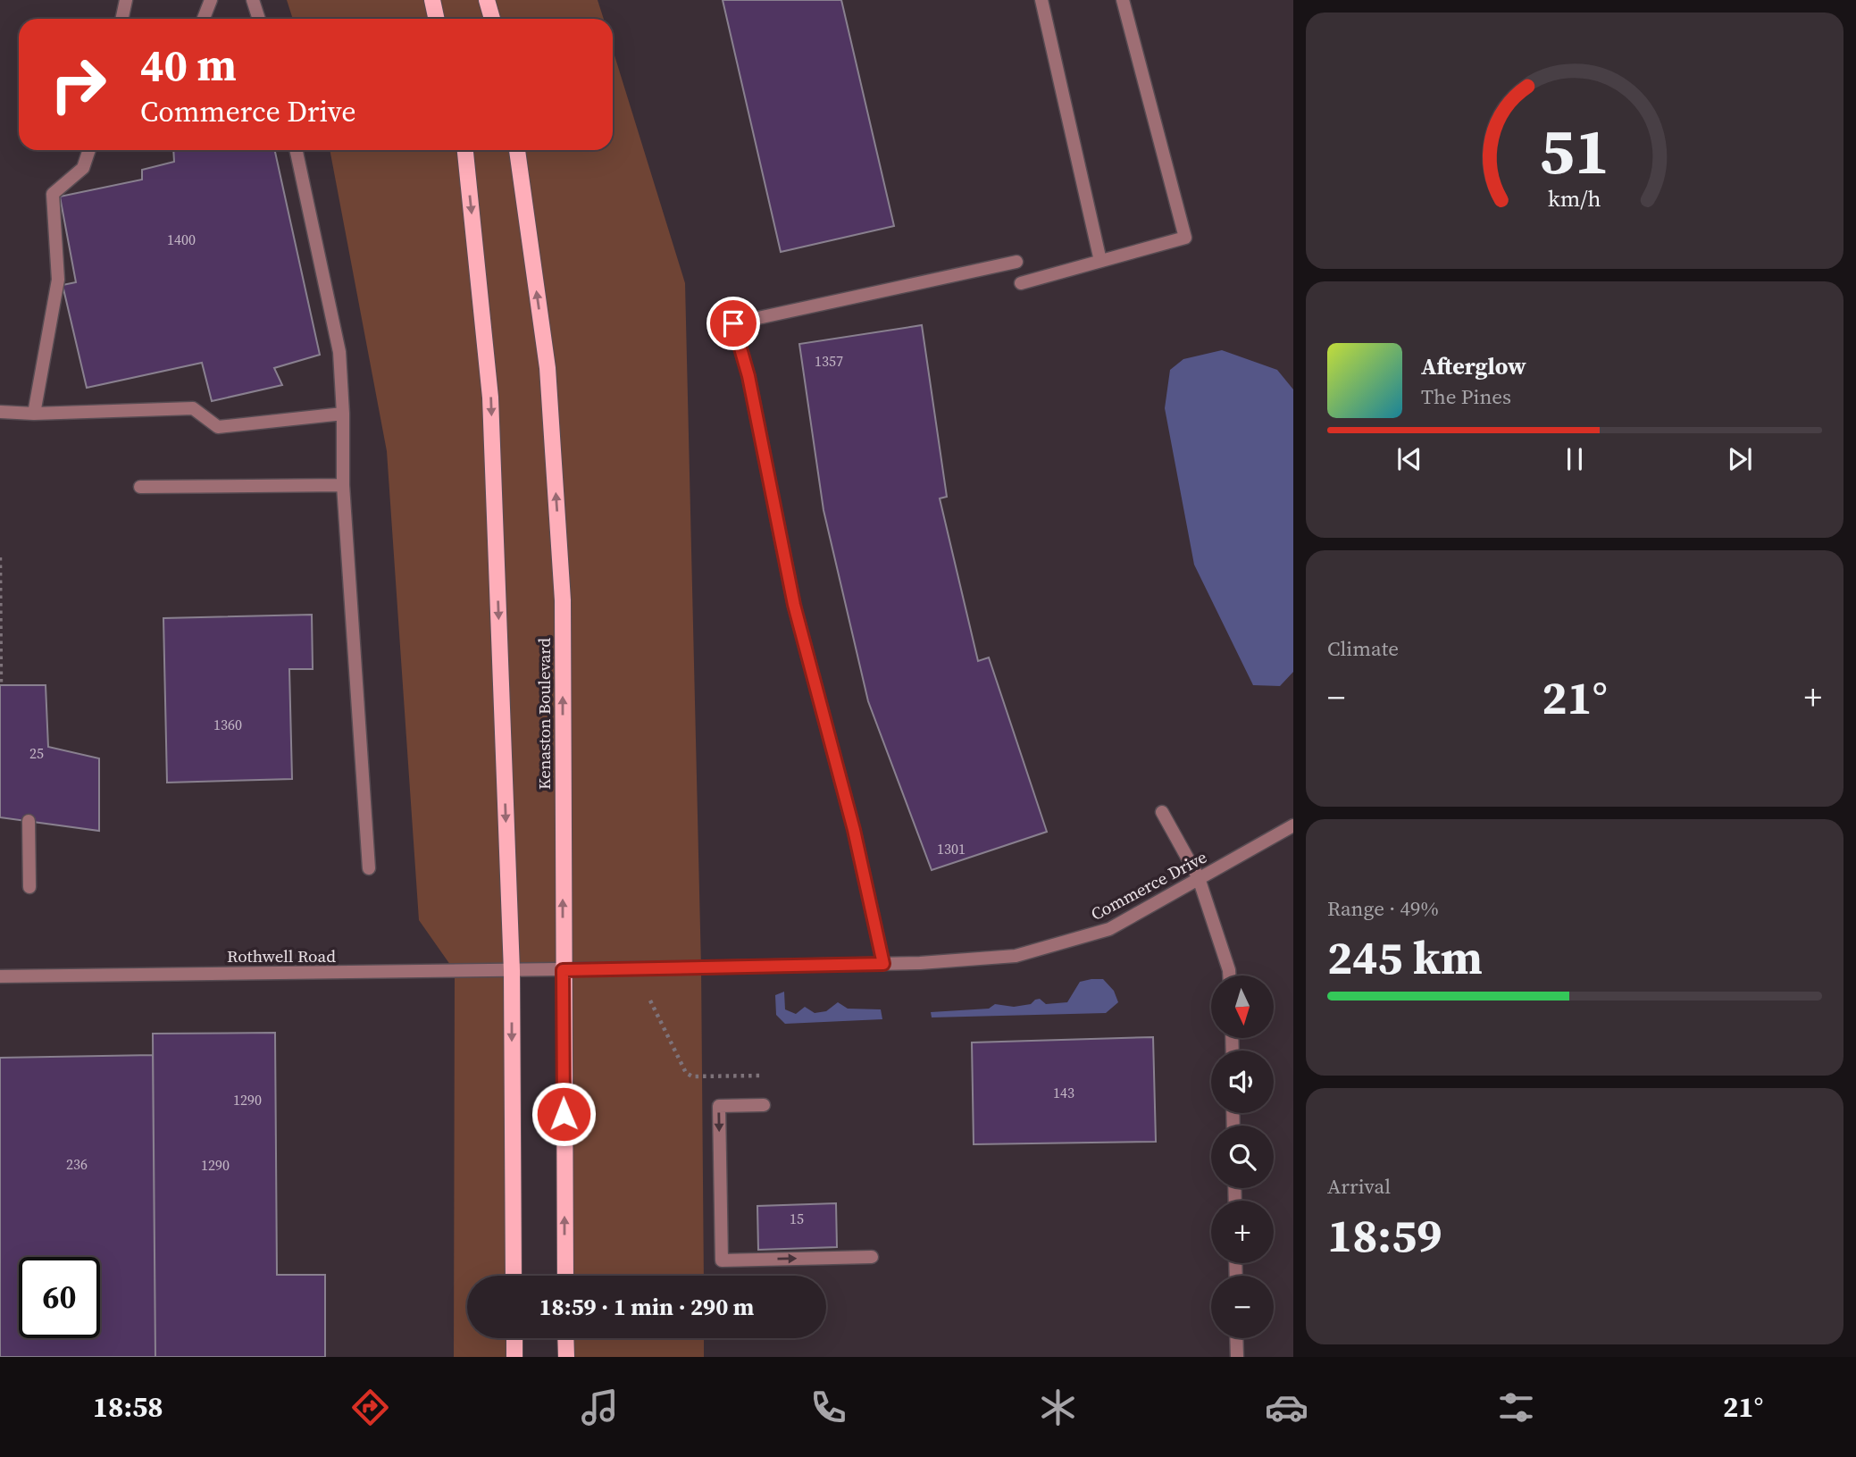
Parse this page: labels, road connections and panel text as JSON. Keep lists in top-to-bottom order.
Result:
{
  "streets": {
    "main road": ["Kenaston Boulevard"],
    "street": ["Commerce Drive", "Rothwell Road"]
  },
  "crossings": [
    ["Kenaston Boulevard", "Commerce Drive"],
    ["Kenaston Boulevard", "Rothwell Road"],
    ["Commerce Drive", "Rothwell Road"]
  ],
  "house_numbers": [
    "1400",
    "1357",
    "1360",
    "25",
    "1301",
    "143",
    "1290",
    "236",
    "1290",
    "15"
  ],
  "north": "bottom",
  "page": {
    "turn": ["40 m", "Commerce Drive"],
    "song": ["Afterglow", "The Pines"],
    "tile": [
      "Climate",
      ["Range · 49%", "245 km"],
      ["Arrival", "18:59"]
    ],
    "heat": ["−", "21°", "+"],
    "map_buttons": ["+", "−"],
    "limit": "60",
    "trip": "18:59 · 1 min · 290 m",
    "tabs": ["18:58", "21°"],
    "gauge": ["51", "km/h"]
  }
}
